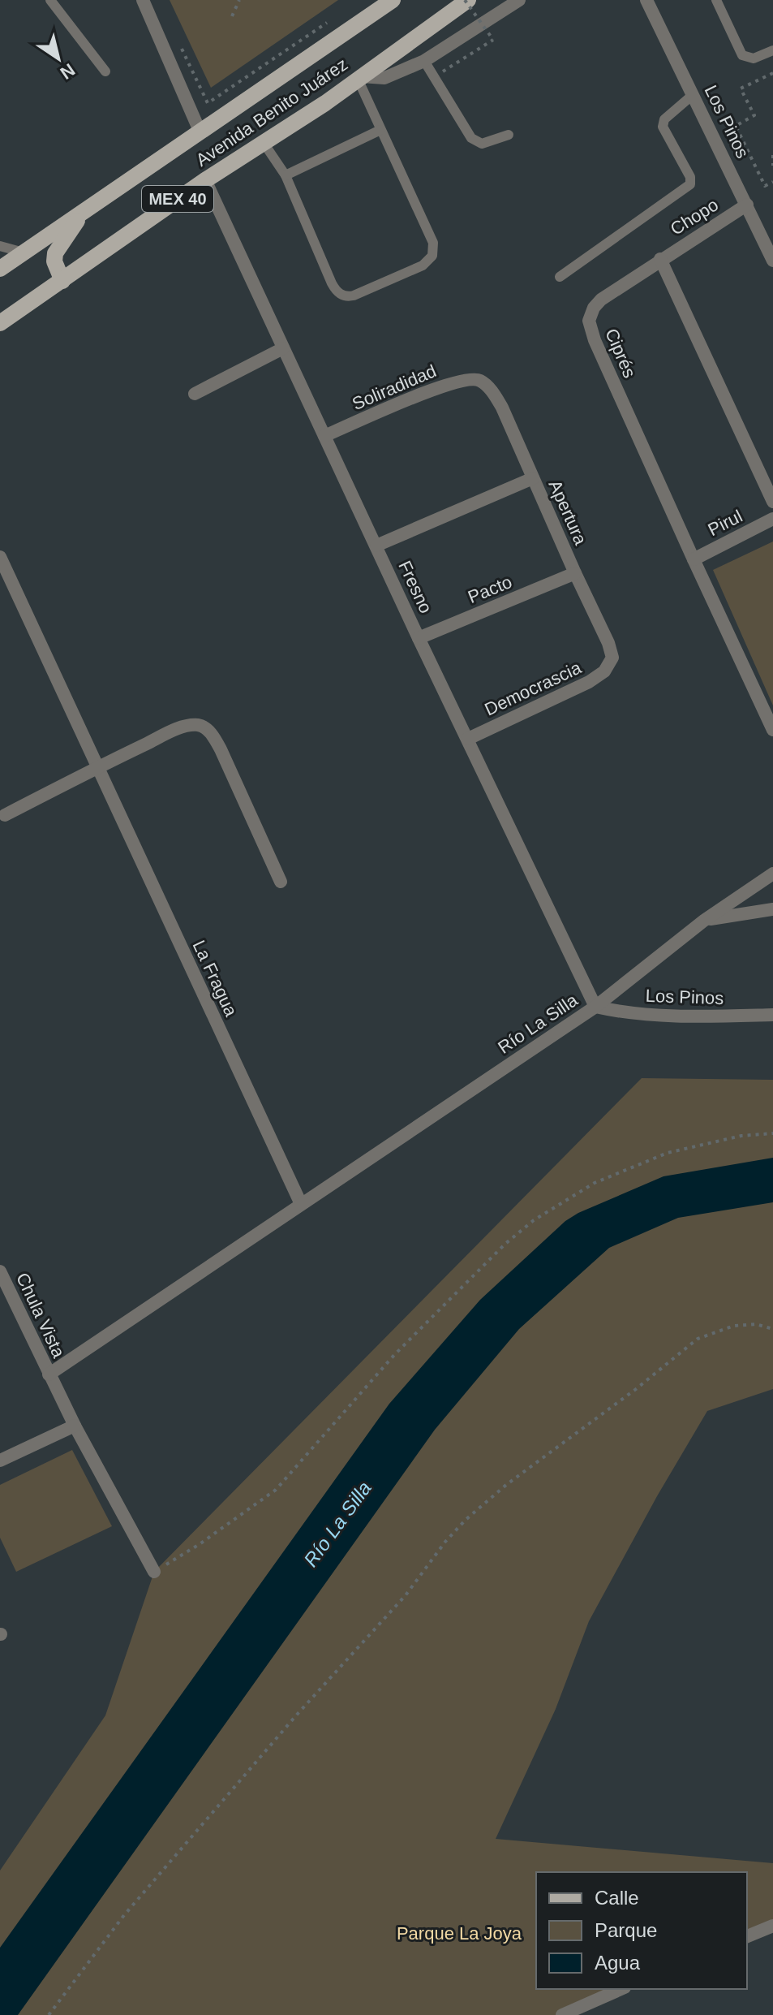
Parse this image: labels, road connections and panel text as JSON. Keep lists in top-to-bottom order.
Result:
{
  "streets": {
    "main road": ["Avenida Benito Juárez", "MEX 40"],
    "street": [
      "Los Pinos",
      "Chopo",
      "Ciprés",
      "Soliradidad",
      "Apertura",
      "Pirul",
      "Fresno",
      "Pacto",
      "Democrascia",
      "La Fragua",
      "Río La Silla",
      "Chula Vista"
    ]
  },
  "crossings": [
    ["Avenida Benito Juárez", "Fresno"],
    ["Los Pinos", "Chopo"],
    ["Los Pinos", "Fresno"],
    ["Los Pinos", "Río La Silla"],
    ["Chopo", "Ciprés"],
    ["Ciprés", "Pirul"],
    ["Soliradidad", "Apertura"],
    ["Soliradidad", "Fresno"],
    ["Apertura", "Pacto"],
    ["Apertura", "Democrascia"],
    ["Fresno", "Pacto"],
    ["Fresno", "Democrascia"],
    ["Fresno", "Río La Silla"],
    ["La Fragua", "Río La Silla"],
    ["Río La Silla", "Chula Vista"]
  ],
  "water": ["Río La Silla"],
  "parks": ["Parque La Joya"],
  "legend": ["Calle", "Parque", "Agua"],
  "north": "bottom right"
}
